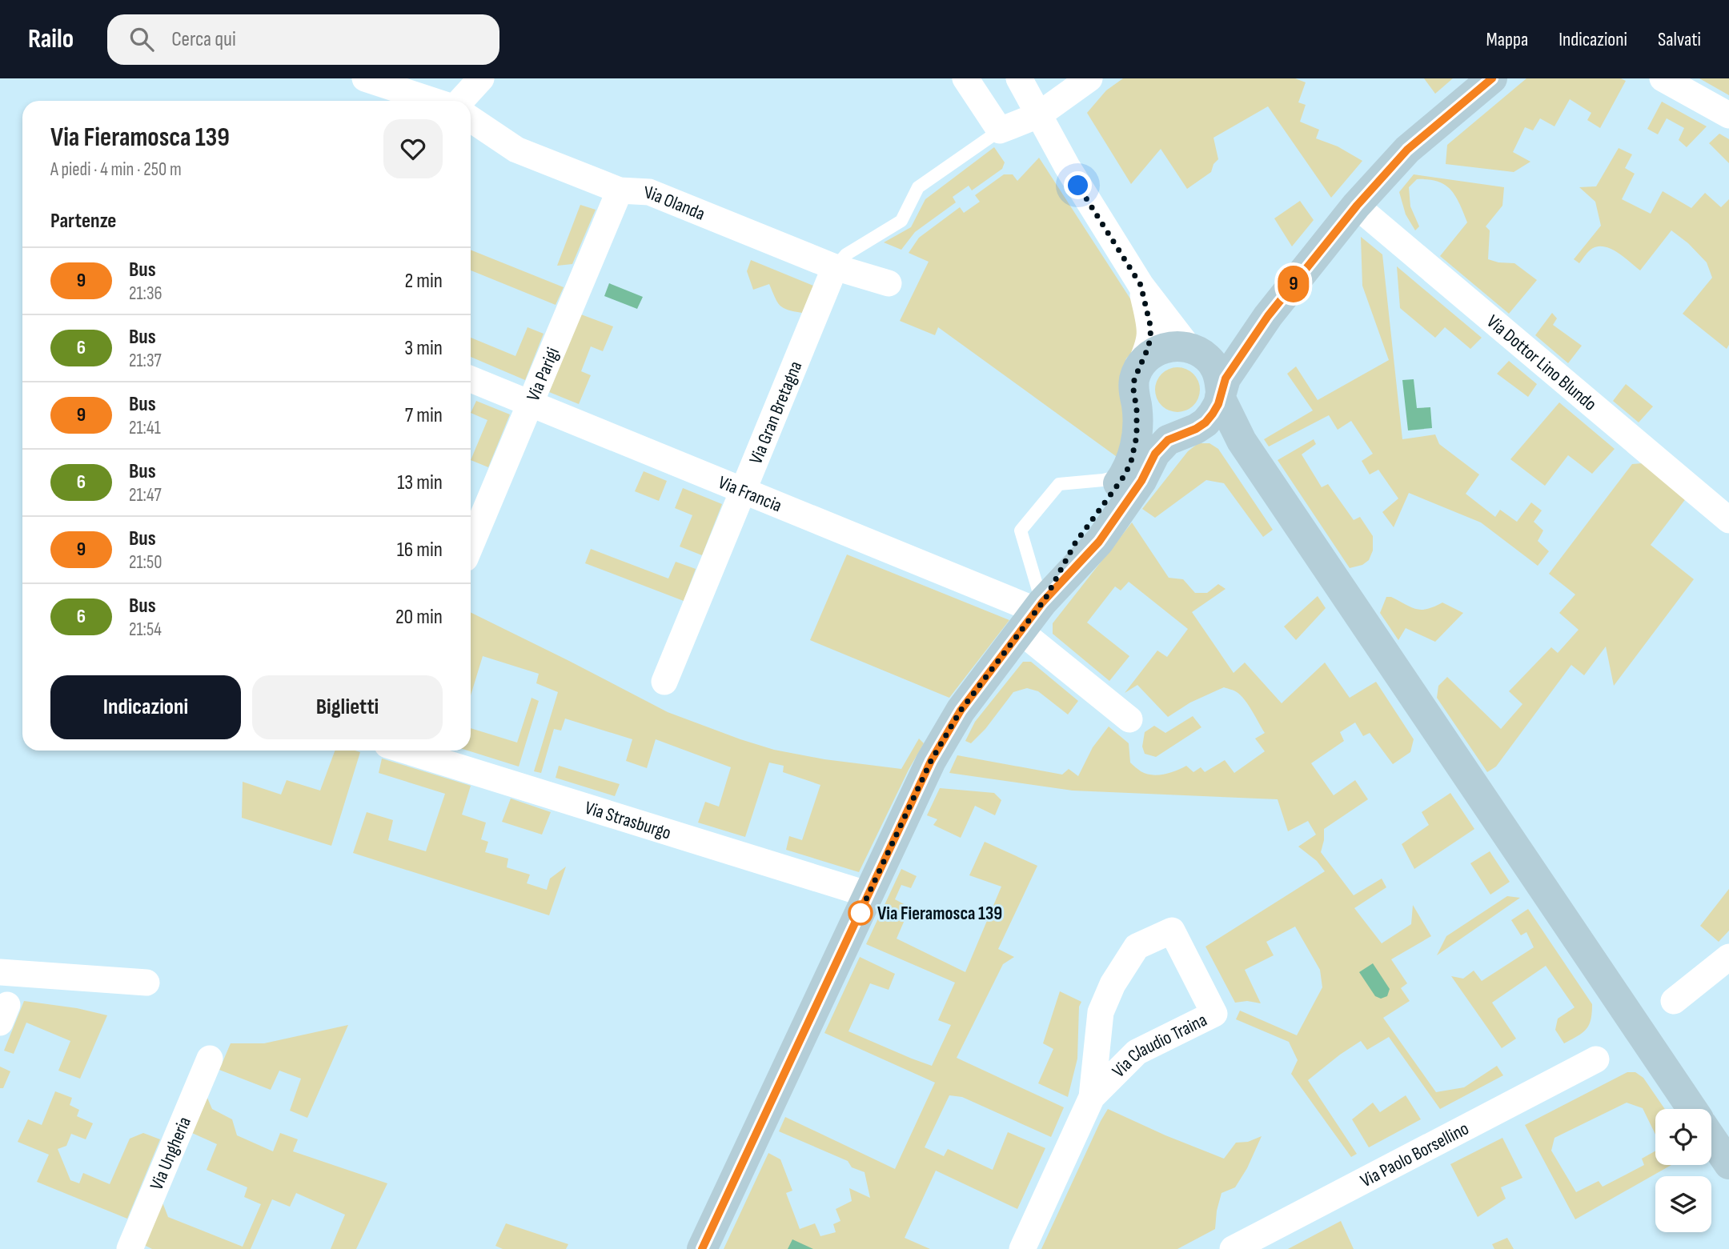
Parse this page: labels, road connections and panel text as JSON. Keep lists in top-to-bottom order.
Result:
{
  "streets": {
    "street": [
      "Via Olanda",
      "Via Dottor Lino Blundo",
      "Via Parigi",
      "Via Gran Bretagna",
      "Via Francia",
      "Via Strasburgo",
      "Via Claudio Traina",
      "Via Ungheria",
      "Via Paolo Borsellino"
    ]
  },
  "crossings": [
    ["Via Olanda", "Via Parigi"],
    ["Via Olanda", "Via Gran Bretagna"],
    ["Via Parigi", "Via Francia"],
    ["Via Gran Bretagna", "Via Francia"]
  ],
  "places": ["Via Fieramosca 139"],
  "lines": ["bus line 9"],
  "page": {
    "header": "Railo",
    "search": "Cerca qui",
    "nav": ["Mappa", "Indicazioni", "Salvati"],
    "on_map": "9",
    "heading": [
      ["Via Fieramosca 139", "A piedi · 4 min · 250 m"],
      "Partenze"
    ],
    "list": [
      {
        "mark": "9",
        "name": "Bus",
        "note": "21:36",
        "value": "2 min"
      },
      {
        "mark": "6",
        "name": "Bus",
        "note": "21:37",
        "value": "3 min"
      },
      {
        "mark": "9",
        "name": "Bus",
        "note": "21:41",
        "value": "7 min"
      },
      {
        "mark": "6",
        "name": "Bus",
        "note": "21:47",
        "value": "13 min"
      },
      {
        "mark": "9",
        "name": "Bus",
        "note": "21:50",
        "value": "16 min"
      },
      {
        "mark": "6",
        "name": "Bus",
        "note": "21:54",
        "value": "20 min"
      }
    ],
    "buttons": ["Indicazioni", "Biglietti"]
  }
}
